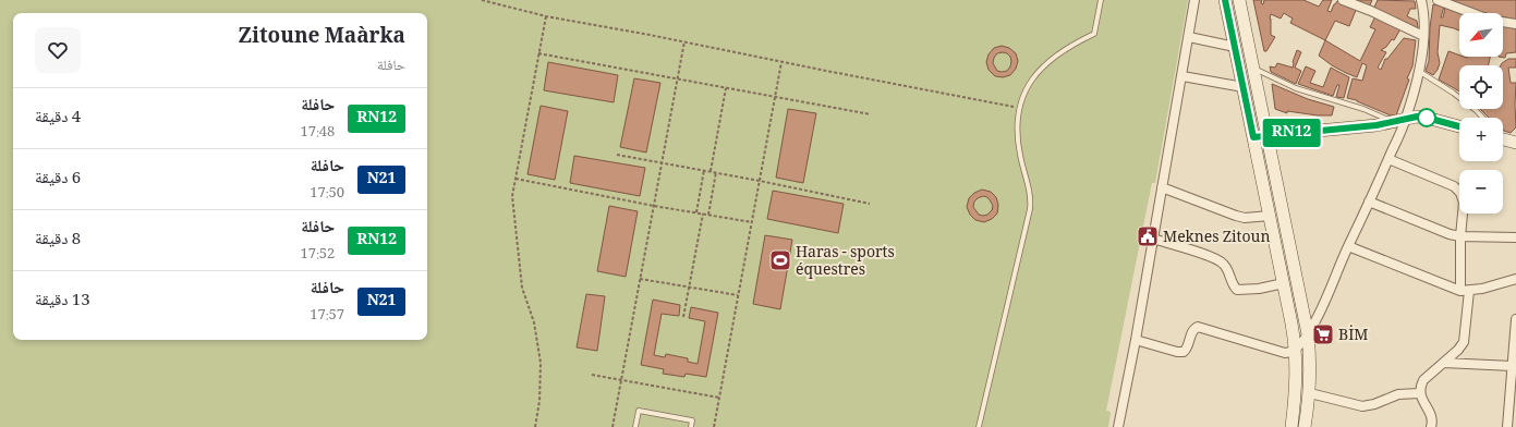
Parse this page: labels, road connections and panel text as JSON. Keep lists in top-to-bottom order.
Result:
{
  "places": {
    "public building": ["Meknes Zitoun"],
    "sports": ["Haras - sports équestres"],
    "supermarket": ["BİM"]
  },
  "lines": ["bus line RN12"],
  "north": "bottom left",
  "page": {
    "on_map": "RN12",
    "map_buttons": ["+", "−"],
    "heading": ["Zitoune Maàrka", "حافلة"],
    "list": [
      {
        "mark": "RN12",
        "name": "حافلة",
        "note": "17:48",
        "value": "4 دقيقة"
      },
      {
        "mark": "N21",
        "name": "حافلة",
        "note": "17:50",
        "value": "6 دقيقة"
      },
      {
        "mark": "RN12",
        "name": "حافلة",
        "note": "17:52",
        "value": "8 دقيقة"
      },
      {
        "mark": "N21",
        "name": "حافلة",
        "note": "17:57",
        "value": "13 دقيقة"
      }
    ]
  }
}
